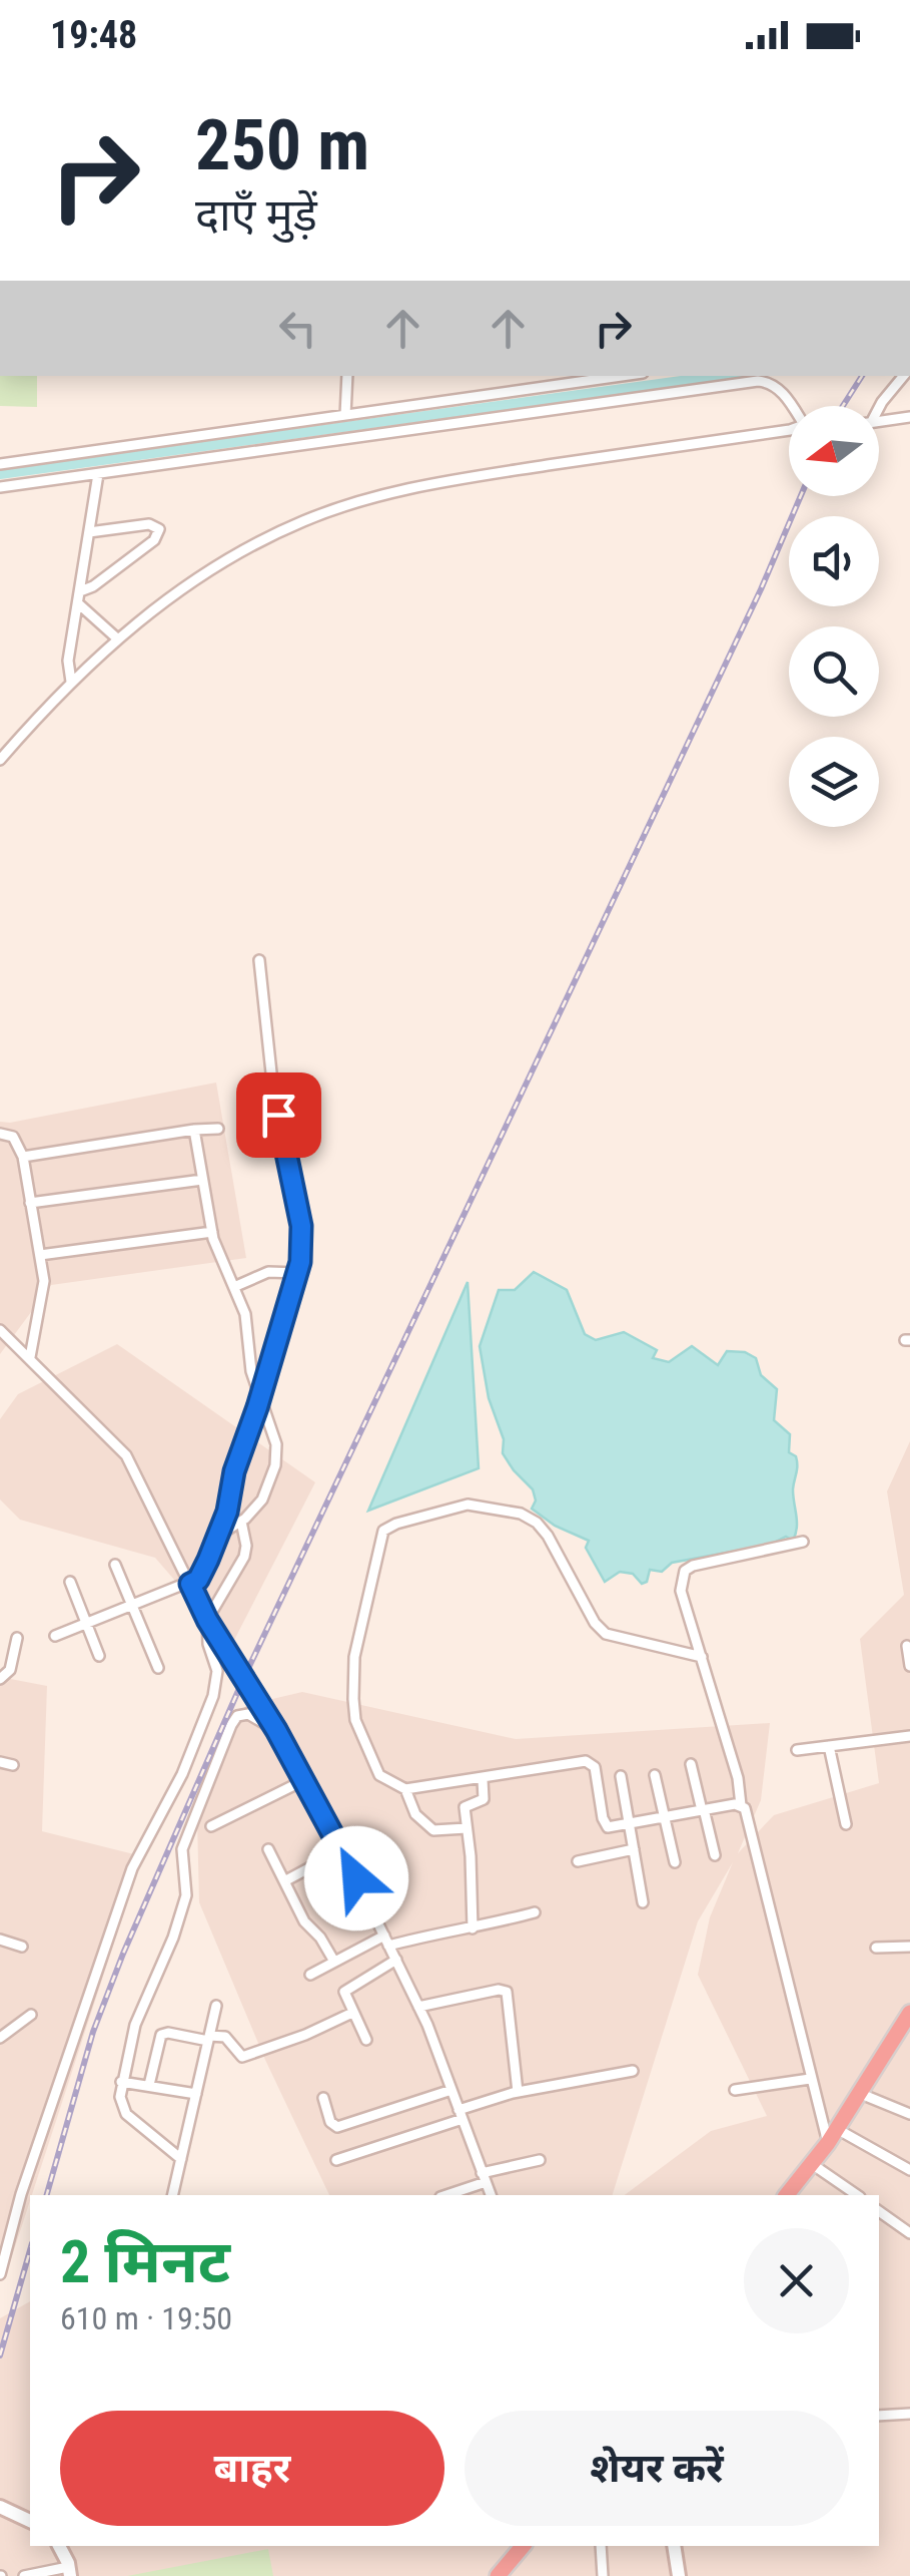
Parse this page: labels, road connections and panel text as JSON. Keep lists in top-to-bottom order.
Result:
{
  "north": "left",
  "page": {
    "status": "19:48",
    "turn": ["250 m", "दाएँ मुड़ें"],
    "heading": ["2 मिनट", "610 m · 19:50"],
    "buttons": ["बाहर", "शेयर करें"]
  }
}
